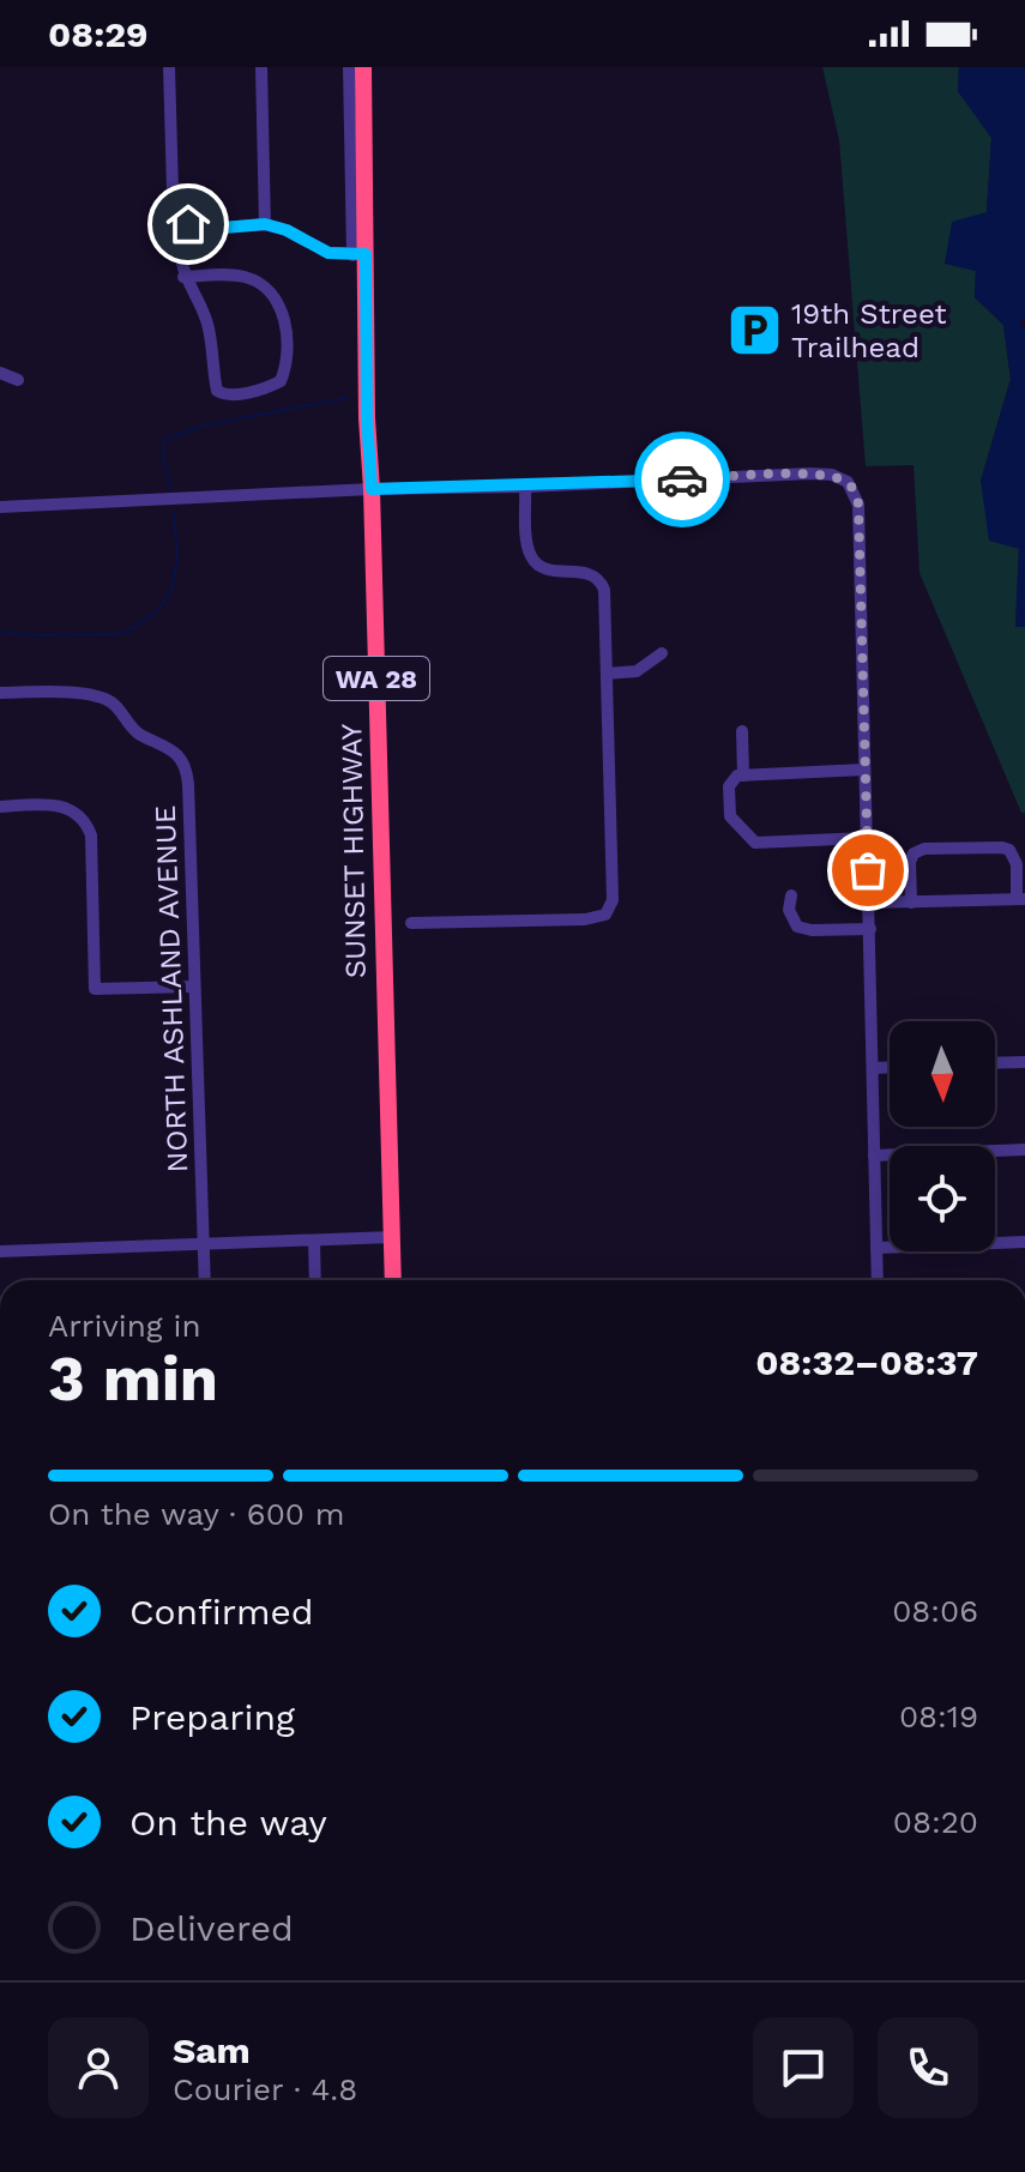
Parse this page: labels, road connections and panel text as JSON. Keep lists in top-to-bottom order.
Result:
{
  "streets": {
    "highway": ["WA 28", "SUNSET HIGHWAY"],
    "street": ["NORTH ASHLAND AVENUE"]
  },
  "places": {
    "parking": ["19th Street Trailhead"]
  },
  "north": "bottom",
  "page": {
    "status": "08:29",
    "heading": ["3 min", "Arriving in", "08:32–08:37"],
    "panel": ["Sam", "Courier · 4.8"],
    "bar": "On the way · 600 m",
    "list": [
      ["Confirmed", "08:06"],
      ["Preparing", "08:19"],
      ["On the way", "08:20"],
      "Delivered"
    ]
  }
}
